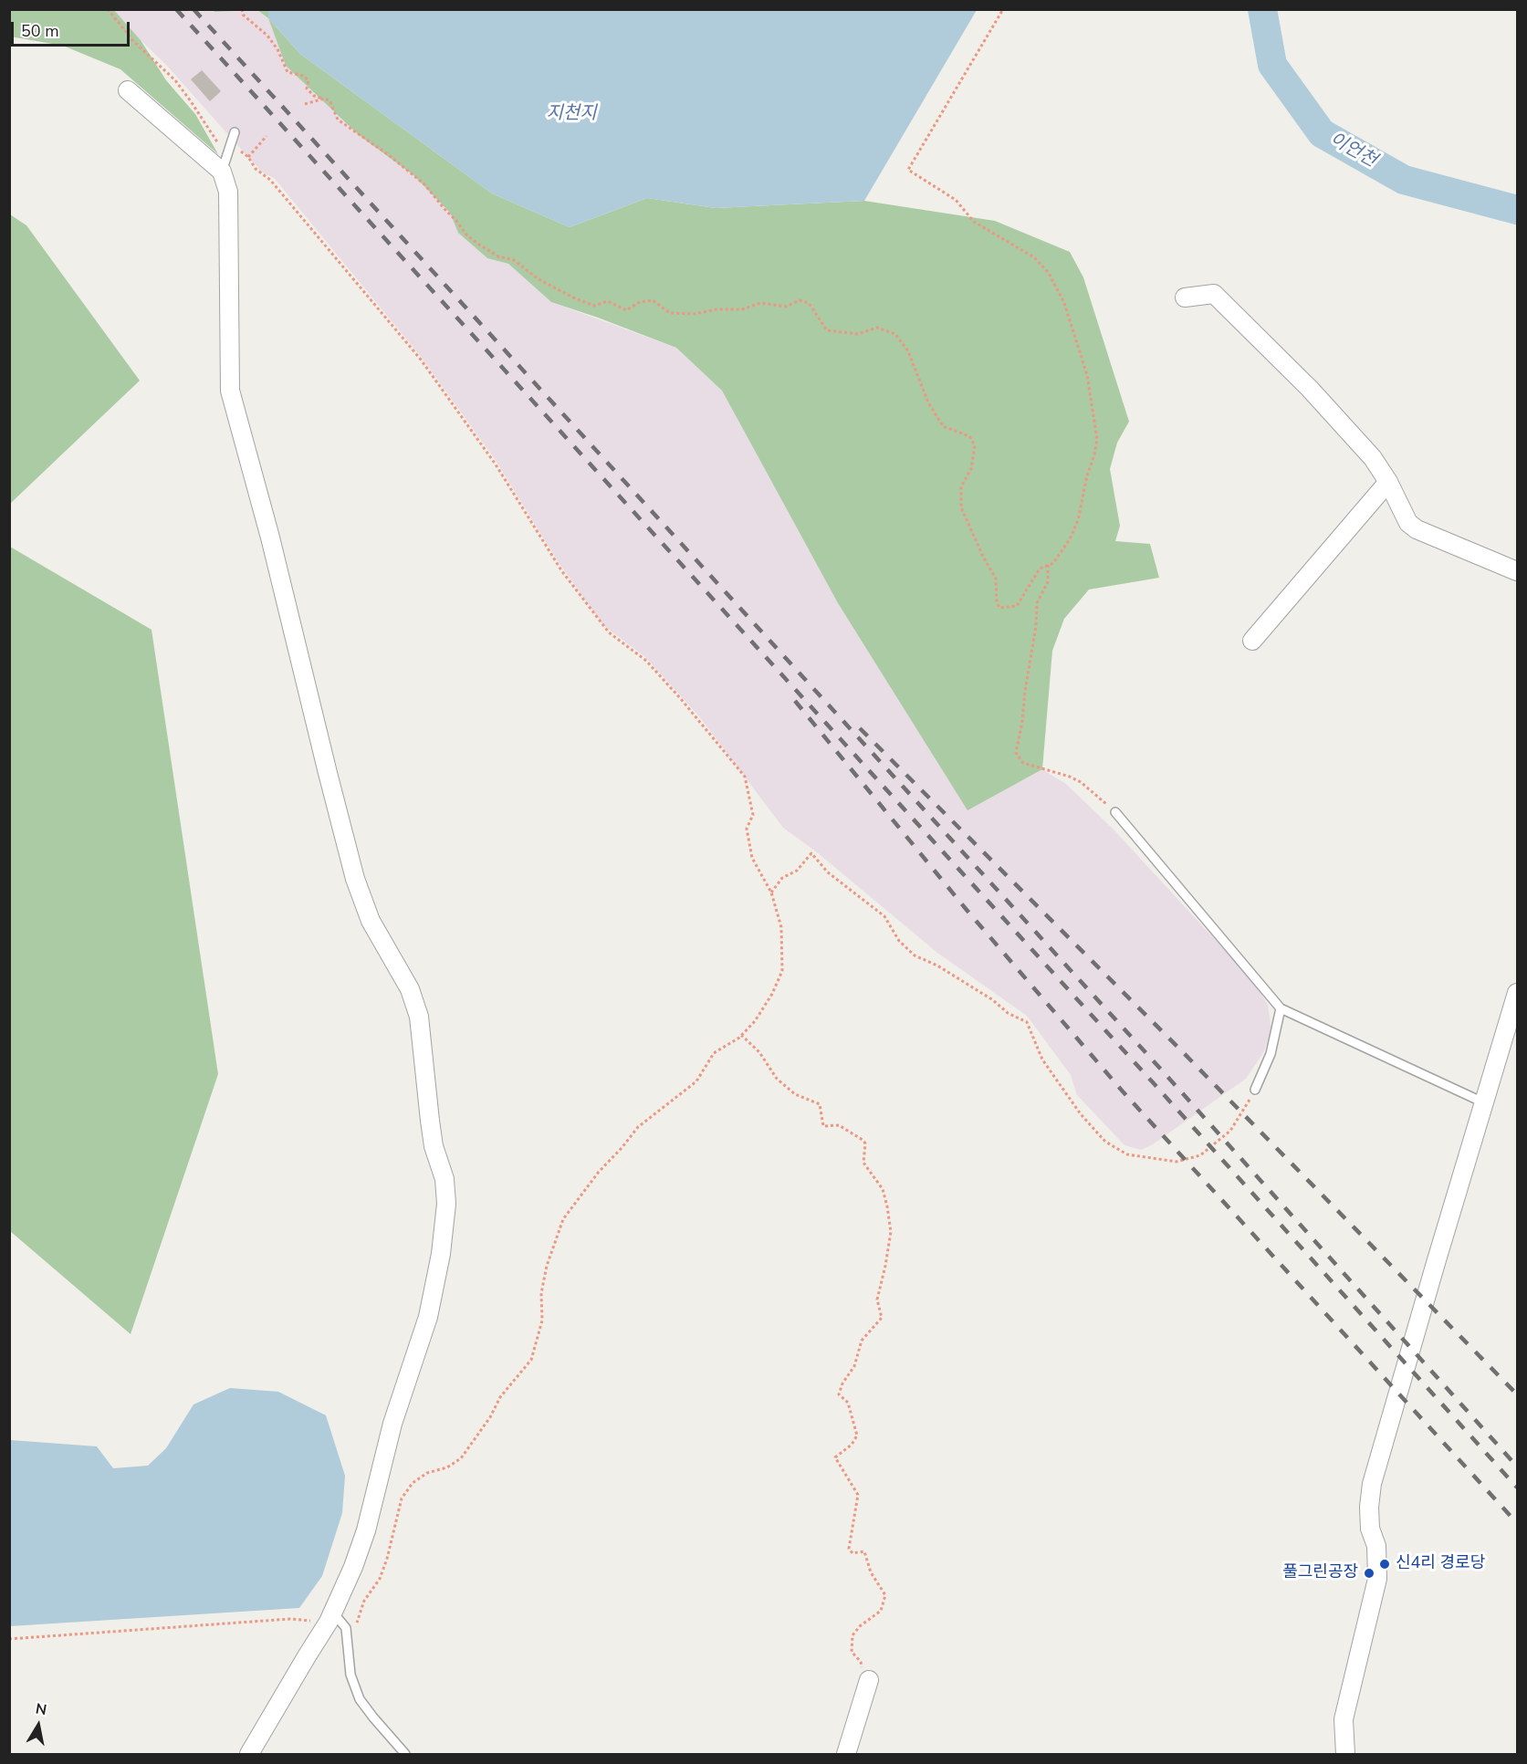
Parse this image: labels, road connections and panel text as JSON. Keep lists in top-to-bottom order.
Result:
{
  "water": ["지천지", "이언천"],
  "places": ["신4리 경로당", "풀그린공장"],
  "scale_bar": "50 m",
  "north": "top"
}
